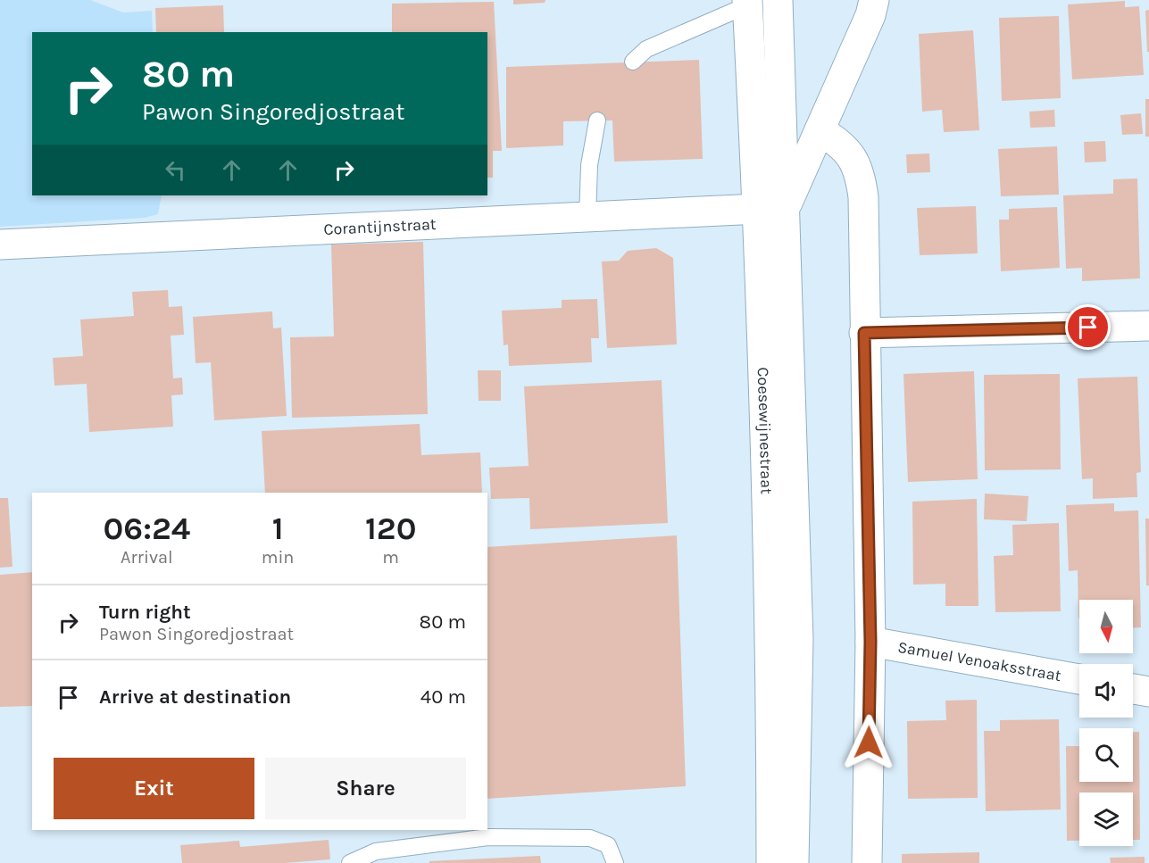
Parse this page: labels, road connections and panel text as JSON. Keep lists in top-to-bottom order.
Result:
{
  "streets": {
    "street": ["Corantijnstraat", "Coesewijnestraat", "Samuel Venoaksstraat"]
  },
  "crossings": [
    ["Corantijnstraat", "Coesewijnestraat"]
  ],
  "north": "bottom",
  "page": {
    "turn": ["80 m", "Pawon Singoredjostraat"],
    "eta": [
      "06:24",
      "Arrival",
      "1",
      "min",
      "120",
      "m"
    ],
    "list": [
      {
        "name": "Turn right",
        "note": "Pawon Singoredjostraat",
        "value": "80 m"
      },
      {
        "name": "Arrive at destination",
        "value": "40 m"
      }
    ],
    "buttons": ["Exit", "Share"]
  }
}
